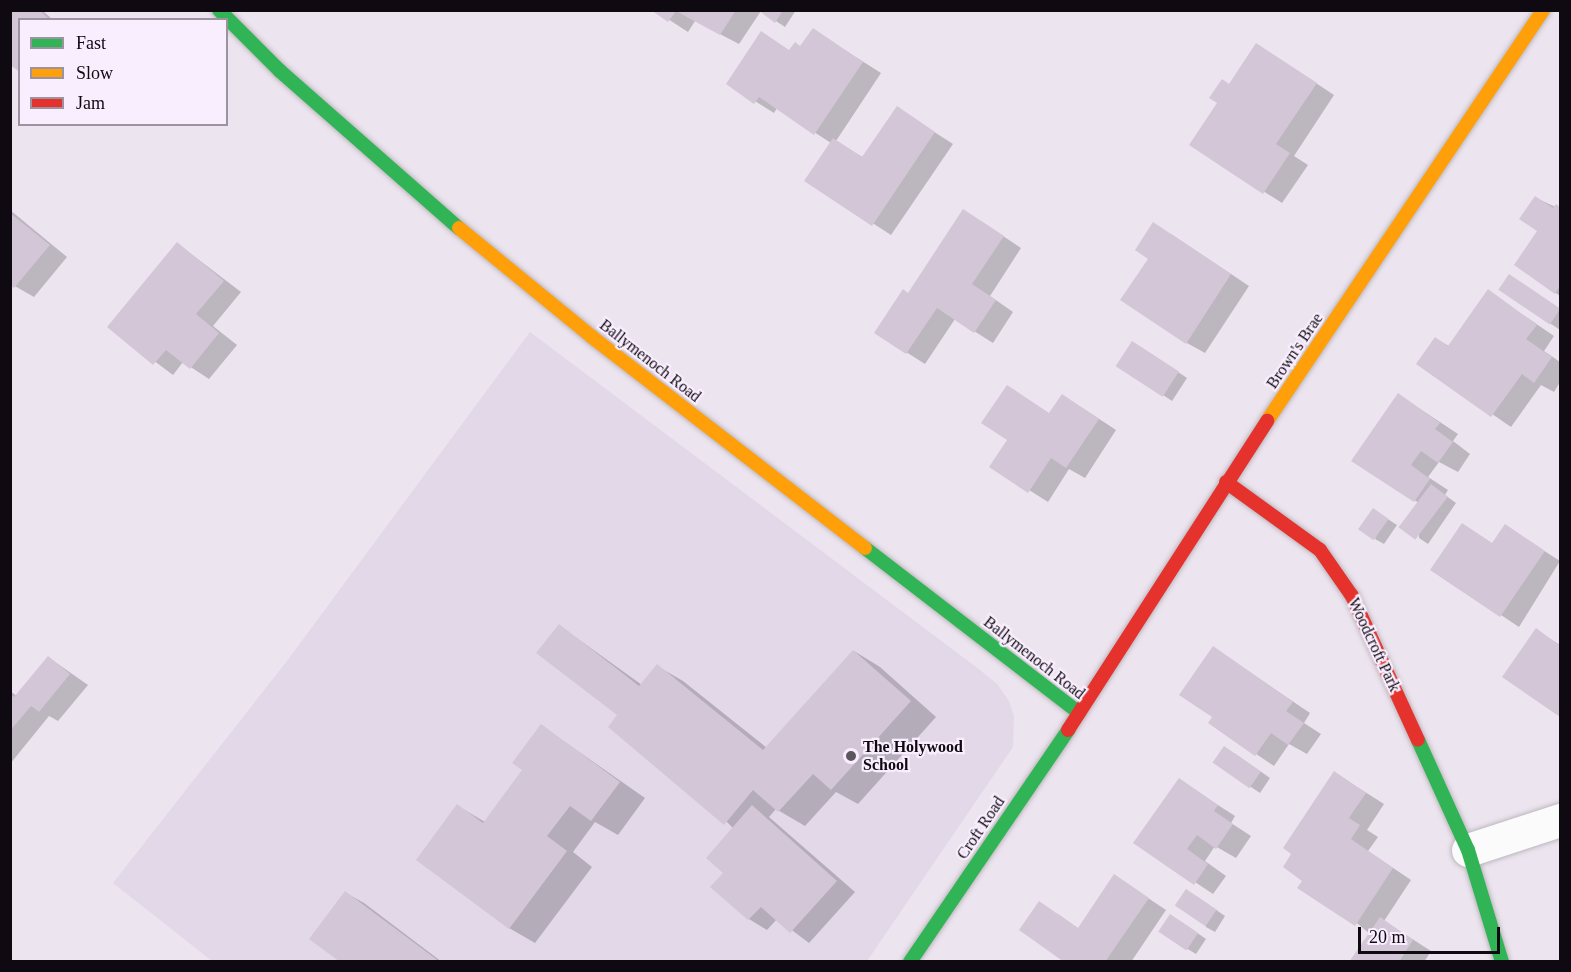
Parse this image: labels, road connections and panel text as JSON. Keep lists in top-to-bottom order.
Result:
{
  "streets": {
    "street": [
      "Brown's Brae",
      "Ballymenoch Road",
      "Woodcroft Park",
      "Croft Road"
    ]
  },
  "crossings": [
    ["Brown's Brae", "Ballymenoch Road"],
    ["Brown's Brae", "Woodcroft Park"],
    ["Brown's Brae", "Croft Road"],
    ["Ballymenoch Road", "Croft Road"]
  ],
  "places": ["The Holywood School"],
  "legend": ["Fast", "Slow", "Jam"],
  "scale_bar": "20 m"
}
